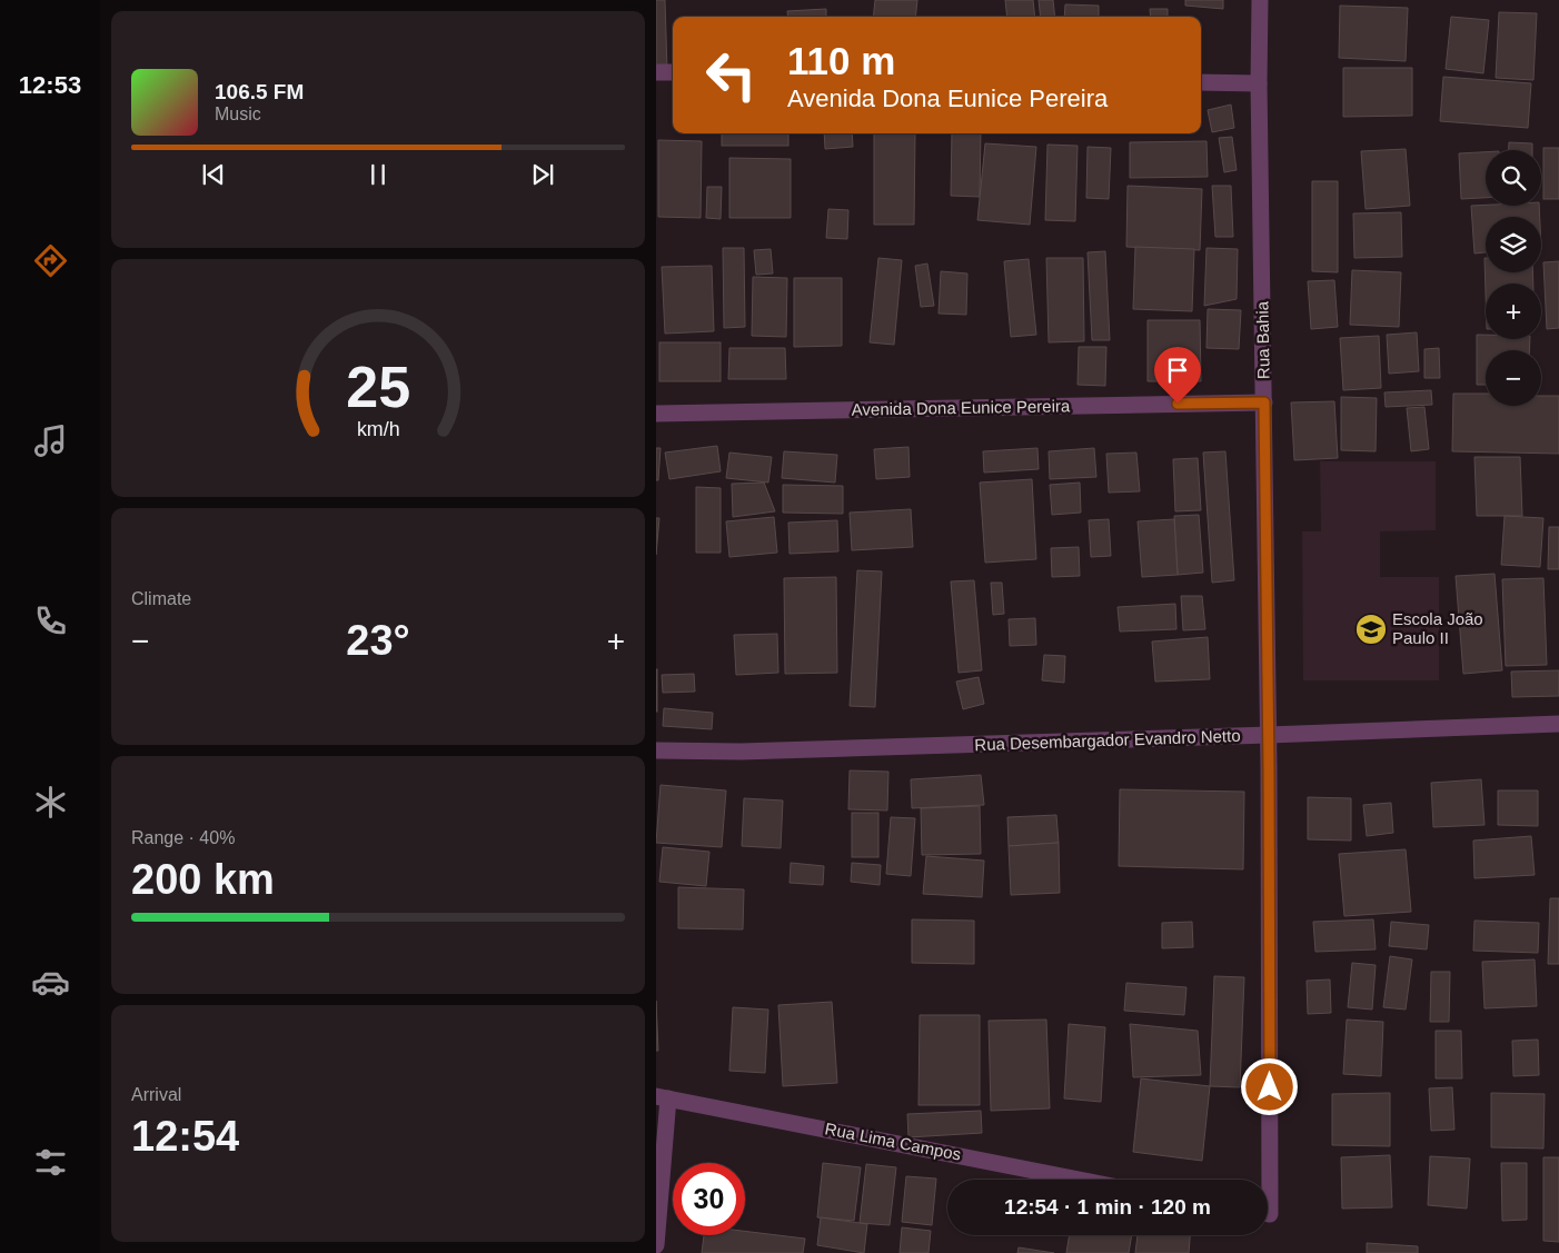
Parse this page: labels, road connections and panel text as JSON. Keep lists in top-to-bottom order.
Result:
{
  "streets": {
    "street": [
      "Rua Bahia",
      "Avenida Dona Eunice Pereira",
      "Rua Desembargador Evandro Netto",
      "Rua Lima Campos"
    ]
  },
  "crossings": [
    ["Rua Bahia", "Avenida Dona Eunice Pereira"],
    ["Rua Bahia", "Rua Desembargador Evandro Netto"]
  ],
  "places": {
    "school or university": ["Escola João Paulo II"]
  },
  "page": {
    "tabs": "12:53",
    "turn": ["110 m", "Avenida Dona Eunice Pereira"],
    "song": ["106.5 FM", "Music"],
    "map_buttons": ["+", "−"],
    "tile": [
      "Climate",
      ["Range · 40%", "200 km"],
      ["Arrival", "12:54"]
    ],
    "heat": ["−", "23°", "+"],
    "limit": "30",
    "trip": "12:54 · 1 min · 120 m",
    "gauge": ["25", "km/h"]
  }
}
